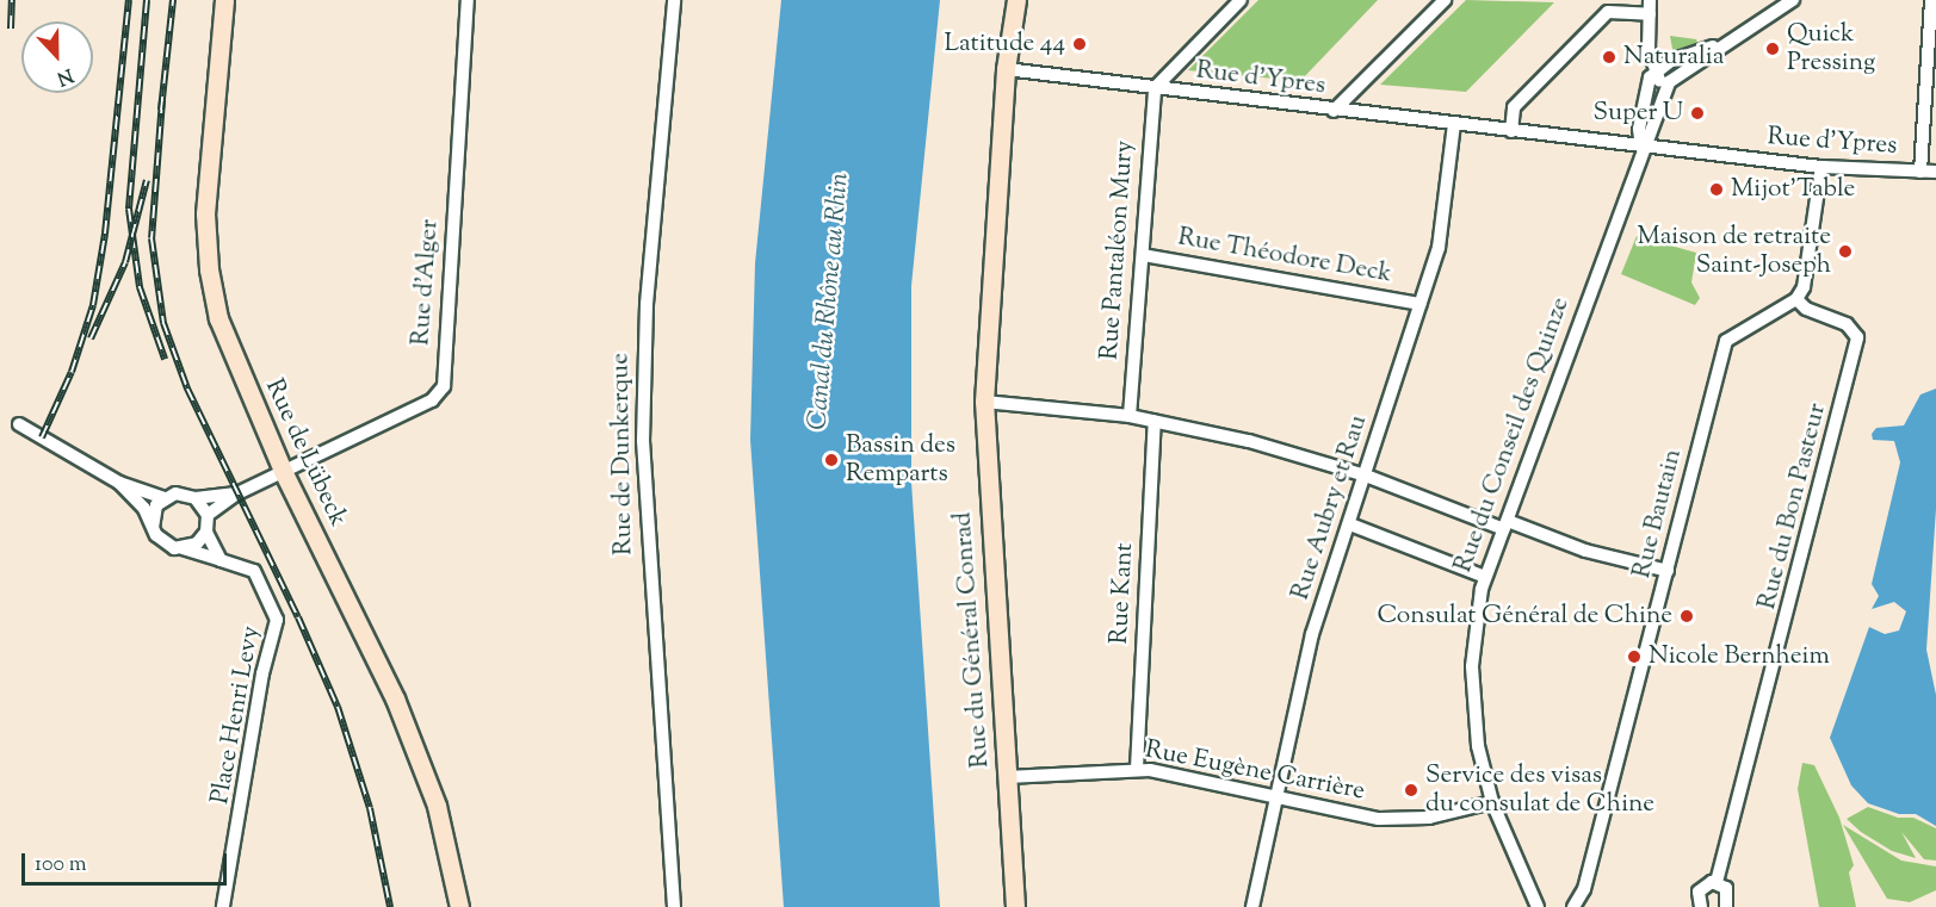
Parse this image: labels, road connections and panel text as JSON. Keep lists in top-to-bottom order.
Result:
{
  "streets": {
    "main road": ["Rue de Lübeck", "Rue du Général Conrad"],
    "street": [
      "Rue d'Ypres",
      "Rue Pantaléon Mury",
      "Rue Théodore Deck",
      "Rue d'Alger",
      "Rue du Conseil des Quinze",
      "Rue de Dunkerque",
      "Rue du Bon Pasteur",
      "Rue Aubry et Rau",
      "Rue Bautain",
      "Rue Kant",
      "Place Henri Levy",
      "Rue Eugène Carrière"
    ]
  },
  "crossings": [
    ["Rue d'Ypres", "Rue Pantaléon Mury"],
    ["Rue d'Ypres", "Rue du Conseil des Quinze"],
    ["Rue d'Ypres", "Rue Aubry et Rau"],
    ["Rue d'Ypres", "Rue du Général Conrad"],
    ["Rue Pantaléon Mury", "Rue Théodore Deck"],
    ["Rue Théodore Deck", "Rue Aubry et Rau"],
    ["Rue d'Alger", "Rue de Lübeck"],
    ["Rue du Conseil des Quinze", "Rue Eugène Carrière"],
    ["Rue du Bon Pasteur", "Rue Bautain"],
    ["Rue Aubry et Rau", "Rue Eugène Carrière"],
    ["Rue Kant", "Rue Eugène Carrière"],
    ["Rue du Général Conrad", "Rue Eugène Carrière"]
  ],
  "water": ["Canal du Rhône au Rhin"],
  "places": [
    "Latitude 44",
    "Quick Pressing",
    "Naturalia",
    "Super U",
    "Mijot'Table",
    "Maison de retraite Saint-Joseph",
    "Bassin des Remparts",
    "Consulat Général de Chine",
    "Nicole Bernheim",
    "Service des visas du consulat de Chine"
  ],
  "scale_bar": "100 m",
  "north": "bottom"
}
